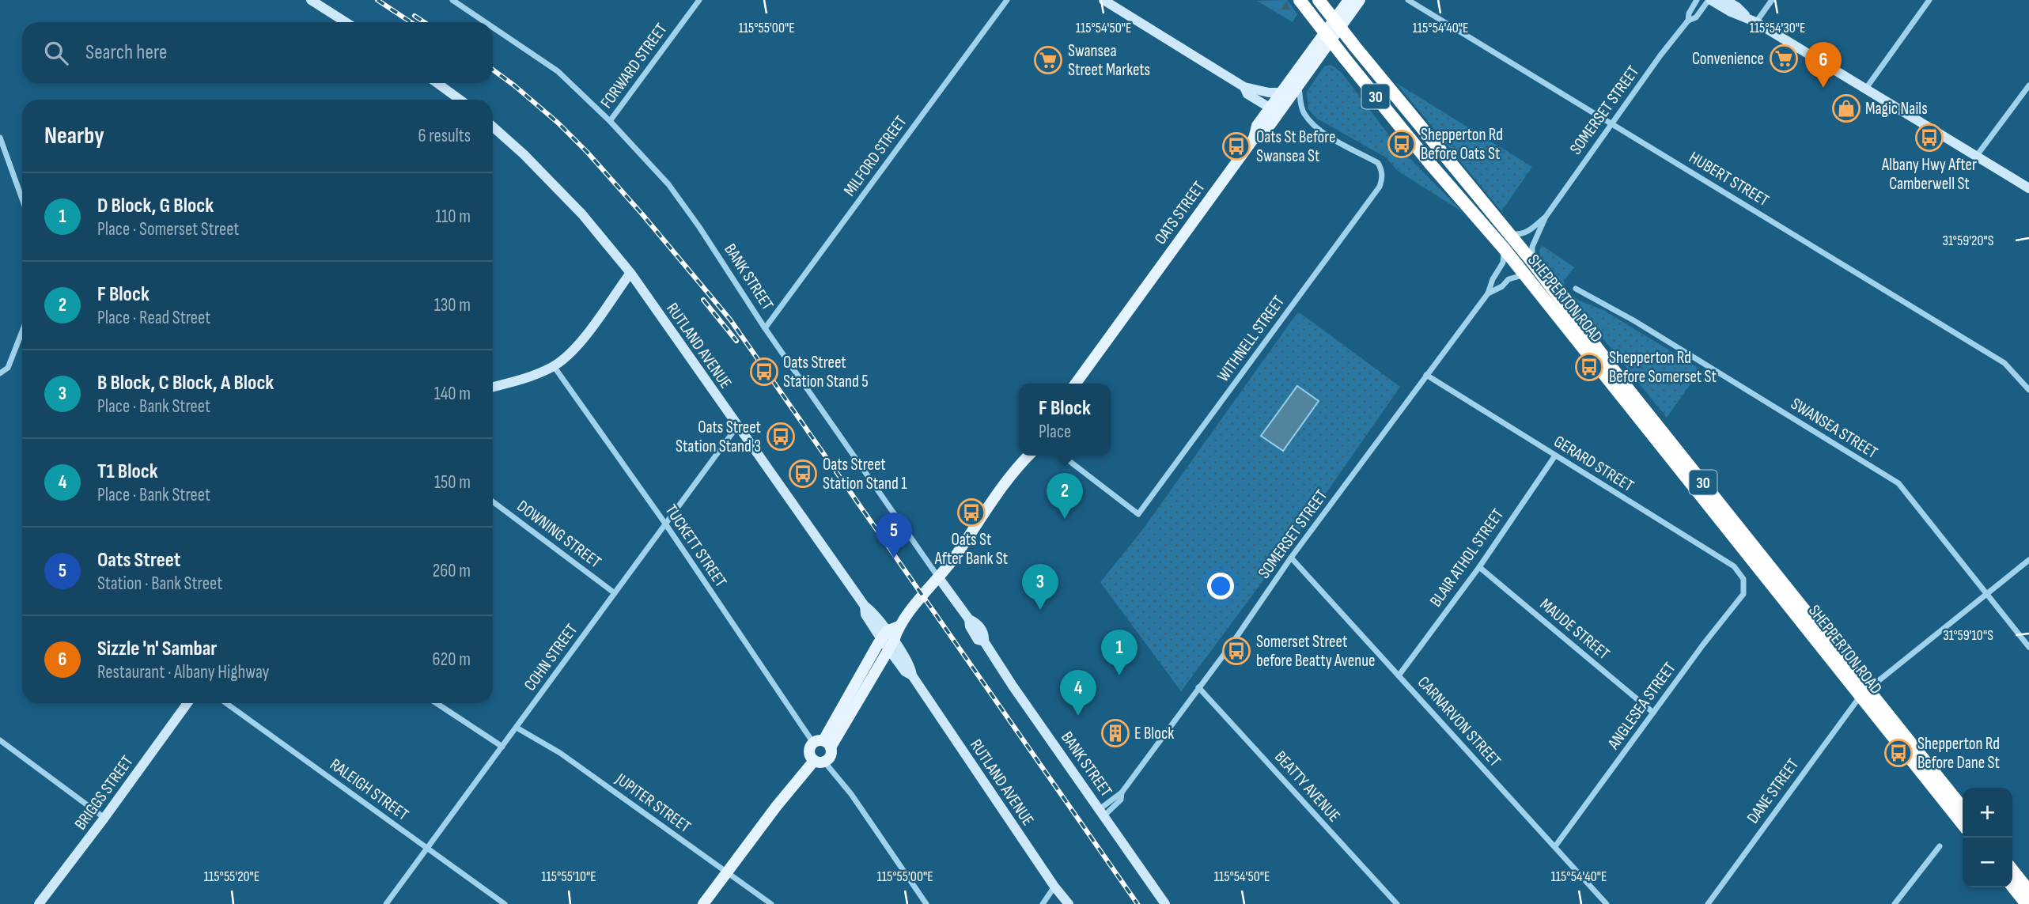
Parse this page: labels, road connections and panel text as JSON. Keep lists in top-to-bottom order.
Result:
{
  "streets": {
    "highway": ["30", "SHEPPERTON ROAD"],
    "main road": ["OATS STREET"],
    "street": [
      "FORWARD STREET",
      "SOMERSET STREET",
      "MILFORD STREET",
      "HUBERT STREET",
      "BANK STREET",
      "WITHNELL STREET",
      "RUTLAND AVENUE",
      "SWANSEA STREET",
      "GERARD STREET",
      "DOWNING STREET",
      "TUCKETT STREET",
      "BLAIR ATHOL STREET",
      "MAUDE STREET",
      "COHN STREET",
      "ANGLESEA STREET",
      "CARNARVON STREET",
      "BEATTY AVENUE",
      "RALEIGH STREET",
      "DANE STREET",
      "BRIGGS STREET",
      "JUPITER STREET"
    ]
  },
  "crossings": [
    ["FORWARD STREET", "BANK STREET"],
    ["SOMERSET STREET", "HUBERT STREET"],
    ["SOMERSET STREET", "BANK STREET"],
    ["SOMERSET STREET", "SHEPPERTON ROAD"],
    ["SOMERSET STREET", "GERARD STREET"],
    ["SOMERSET STREET", "CARNARVON STREET"],
    ["SOMERSET STREET", "BEATTY AVENUE"],
    ["MILFORD STREET", "BANK STREET"],
    ["OATS STREET", "SHEPPERTON ROAD"],
    ["OATS STREET", "WITHNELL STREET"],
    ["SHEPPERTON ROAD", "DANE STREET"],
    ["RUTLAND AVENUE", "COHN STREET"],
    ["SWANSEA STREET", "DANE STREET"],
    ["GERARD STREET", "BLAIR ATHOL STREET"],
    ["GERARD STREET", "ANGLESEA STREET"],
    ["DOWNING STREET", "COHN STREET"],
    ["TUCKETT STREET", "COHN STREET"],
    ["BLAIR ATHOL STREET", "MAUDE STREET"],
    ["BLAIR ATHOL STREET", "CARNARVON STREET"],
    ["MAUDE STREET", "ANGLESEA STREET"],
    ["COHN STREET", "RALEIGH STREET"],
    ["COHN STREET", "JUPITER STREET"],
    ["ANGLESEA STREET", "CARNARVON STREET"]
  ],
  "places": {
    "supermarket": ["Convenience", "Swansea Street Markets"],
    "shop": ["Magic Nails"],
    "bus stop": [
      "Albany Hwy After Camberwell St",
      "Shepperton Rd Before Oats St",
      "Oats St Before Swansea St",
      "Shepperton Rd Before Somerset St",
      "Oats Street Station Stand 5",
      "Oats Street Station Stand 3",
      "Oats Street Station Stand 1",
      "Oats St After Bank St",
      "Somerset Street before Beatty Avenue",
      "Shepperton Rd Before Dane St"
    ],
    "building": ["E Block"]
  },
  "page": {
    "search": "Search here",
    "pins": [
      "6",
      "2",
      "5",
      "3",
      "1",
      "4"
    ],
    "heading": ["Nearby", "6 results"],
    "list": [
      {
        "mark": "1",
        "name": "D Block, G Block",
        "note": "Place · Somerset Street",
        "value": "110 m"
      },
      {
        "mark": "2",
        "name": "F Block",
        "note": "Place · Read Street",
        "value": "130 m"
      },
      {
        "mark": "3",
        "name": "B Block, C Block, A Block",
        "note": "Place · Bank Street",
        "value": "140 m"
      },
      {
        "mark": "4",
        "name": "T1 Block",
        "note": "Place · Bank Street",
        "value": "150 m"
      },
      {
        "mark": "5",
        "name": "Oats Street",
        "note": "Station · Bank Street",
        "value": "260 m"
      },
      {
        "mark": "6",
        "name": "Sizzle 'n' Sambar",
        "note": "Restaurant · Albany Highway",
        "value": "620 m"
      }
    ],
    "popup": ["F Block", "Place"],
    "map_buttons": ["+", "−"]
  },
  "coordinates": [
    "115°55'00\"E",
    "115°54'50\"E",
    "115°54'40\"E",
    "115°54'30\"E",
    "31°59'20\"S",
    "31°59'10\"S",
    "115°55'20\"E",
    "115°55'10\"E"
  ]
}
